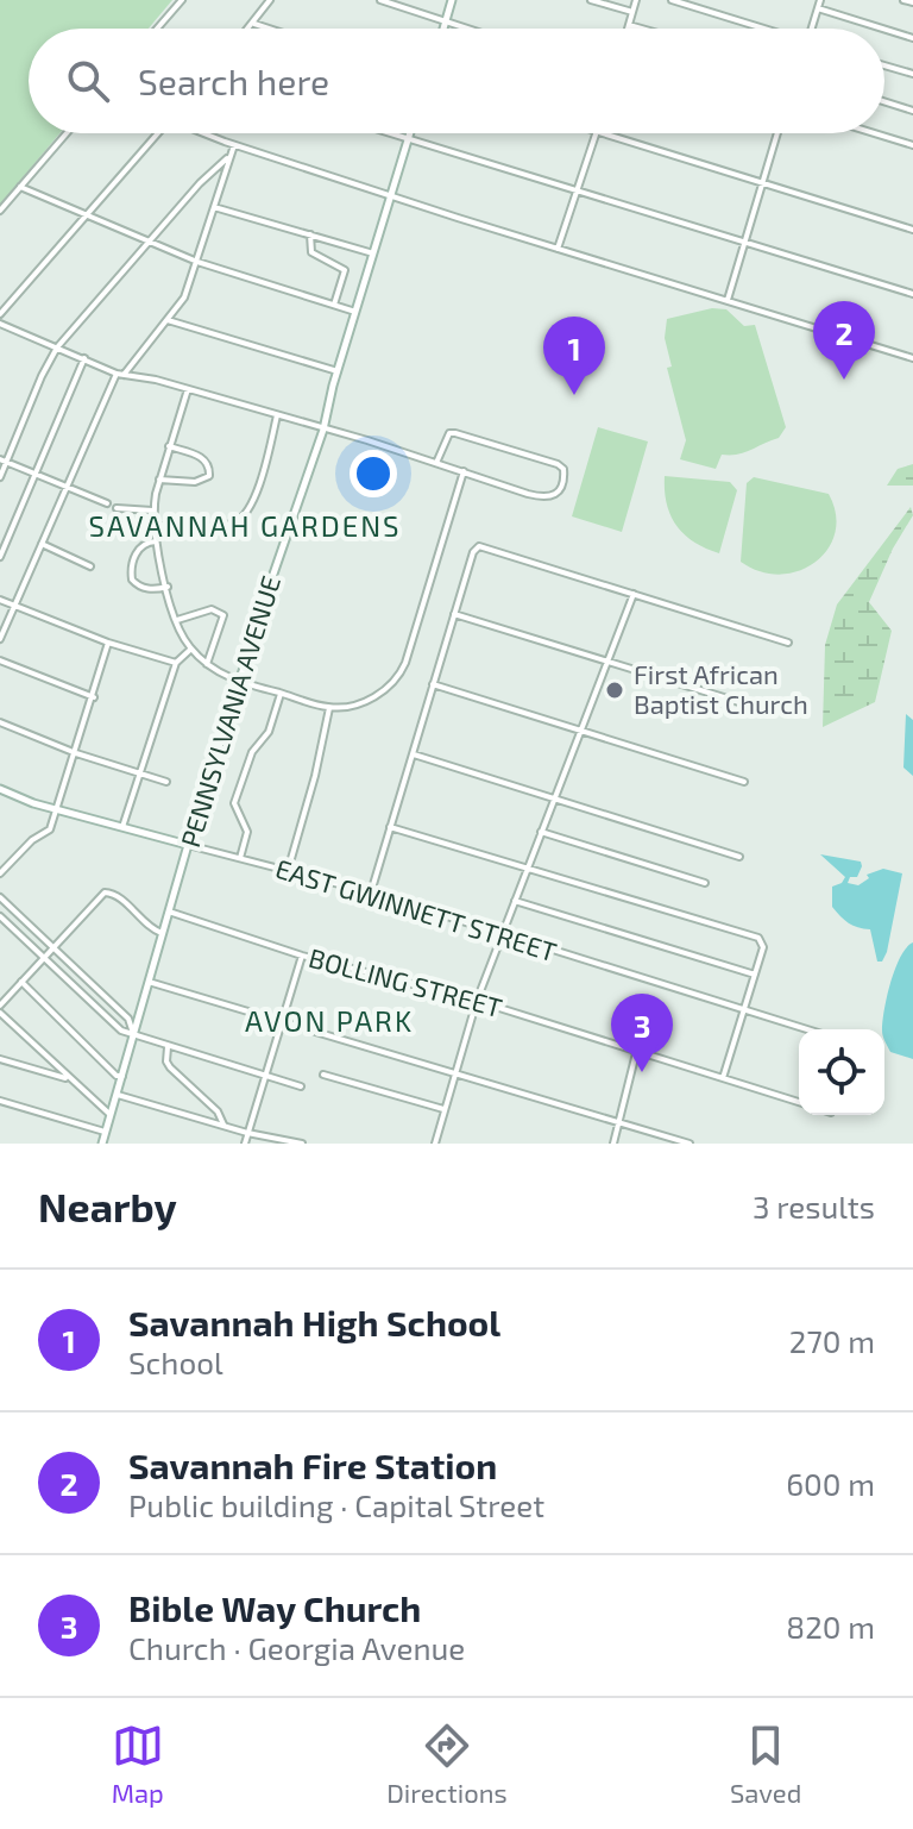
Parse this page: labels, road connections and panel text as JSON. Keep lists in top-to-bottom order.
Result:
{
  "streets": {
    "main road": ["PENNSYLVANIA AVENUE", "EAST GWINNETT STREET"],
    "street": ["BOLLING STREET"]
  },
  "crossings": [
    ["PENNSYLVANIA AVENUE", "EAST GWINNETT STREET"],
    ["PENNSYLVANIA AVENUE", "BOLLING STREET"]
  ],
  "districts": ["SAVANNAH GARDENS", "AVON PARK"],
  "places": ["First African Baptist Church"],
  "page": {
    "search": "Search here",
    "pins": ["2", "1", "3"],
    "heading": ["Nearby", "3 results"],
    "list": [
      {
        "mark": "1",
        "name": "Savannah High School",
        "note": "School",
        "value": "270 m"
      },
      {
        "mark": "2",
        "name": "Savannah Fire Station",
        "note": "Public building · Capital Street",
        "value": "600 m"
      },
      {
        "mark": "3",
        "name": "Bible Way Church",
        "note": "Church · Georgia Avenue",
        "value": "820 m"
      }
    ],
    "nav": ["Map", "Directions", "Saved"]
  }
}
